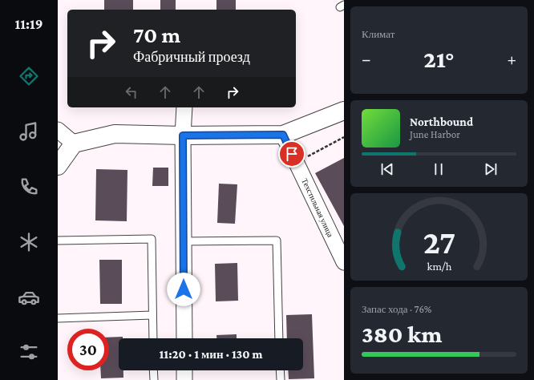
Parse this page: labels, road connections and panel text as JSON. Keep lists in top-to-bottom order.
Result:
{
  "streets": {
    "street": ["Техстильная улица"]
  },
  "page": {
    "tabs": "11:19",
    "tile": [
      "Климат",
      ["Запас хода · 76%", "380 km"]
    ],
    "turn": ["70 m", "Фабричный проезд"],
    "heat": ["−", "21°", "+"],
    "song": ["Northbound", "June Harbor"],
    "limit": "30",
    "trip": "11:20 · 1 мин · 130 m",
    "gauge": ["27", "km/h"]
  }
}
